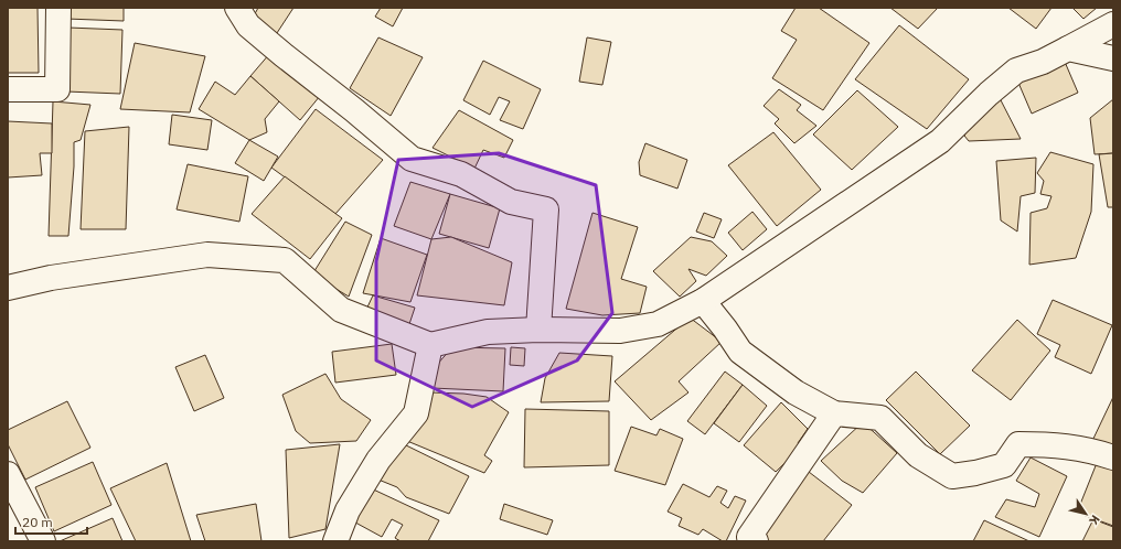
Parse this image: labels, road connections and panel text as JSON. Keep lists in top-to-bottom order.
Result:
{
  "scale_bar": "20 m",
  "north": "bottom right"
}
